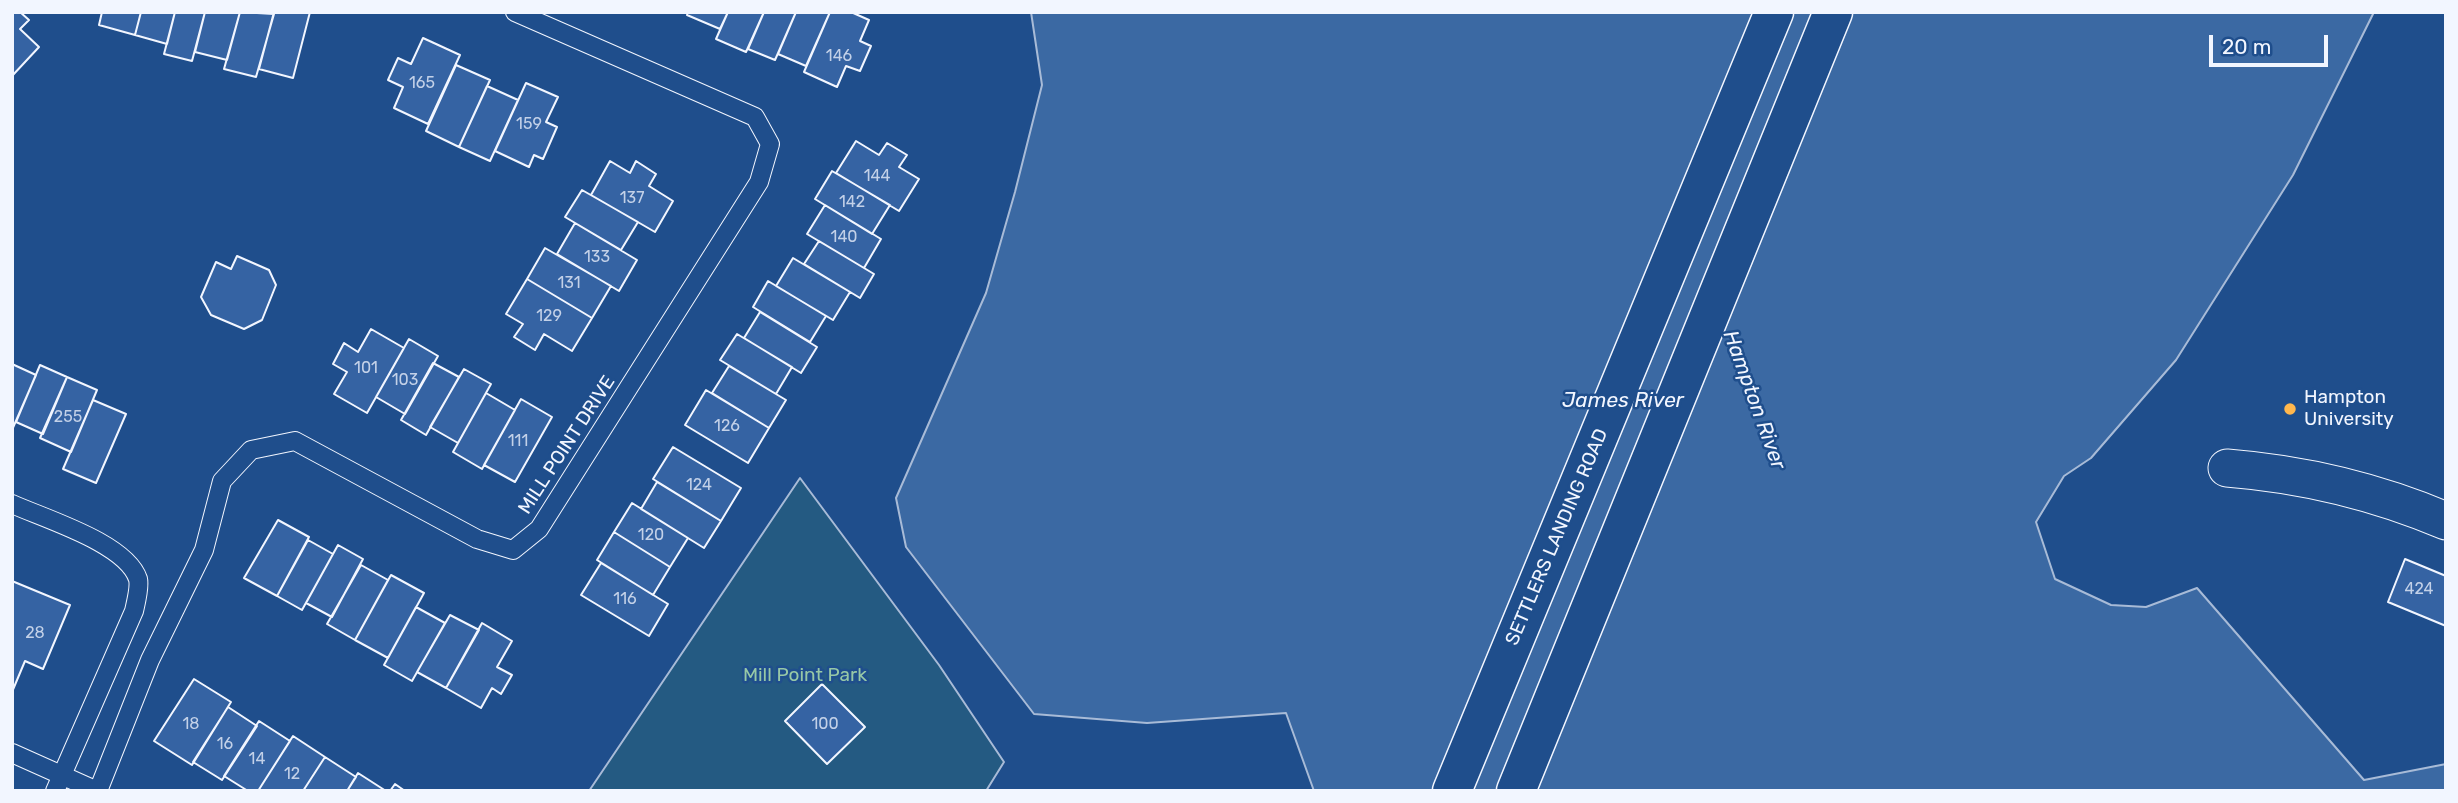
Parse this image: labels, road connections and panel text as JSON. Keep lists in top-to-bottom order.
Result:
{
  "streets": {
    "main road": ["SETTLERS LANDING ROAD"],
    "lane": ["MILL POINT DRIVE"]
  },
  "water": ["Hampton River", "James River"],
  "parks": ["Mill Point Park"],
  "places": ["Hampton University"],
  "house_numbers": [
    "146",
    "165",
    "159",
    "144",
    "137",
    "142",
    "140",
    "133",
    "131",
    "129",
    "101",
    "103",
    "255",
    "126",
    "111",
    "124",
    "120",
    "424",
    "116",
    "28",
    "18",
    "100",
    "16",
    "14",
    "12"
  ],
  "scale_bar": "20 m"
}
